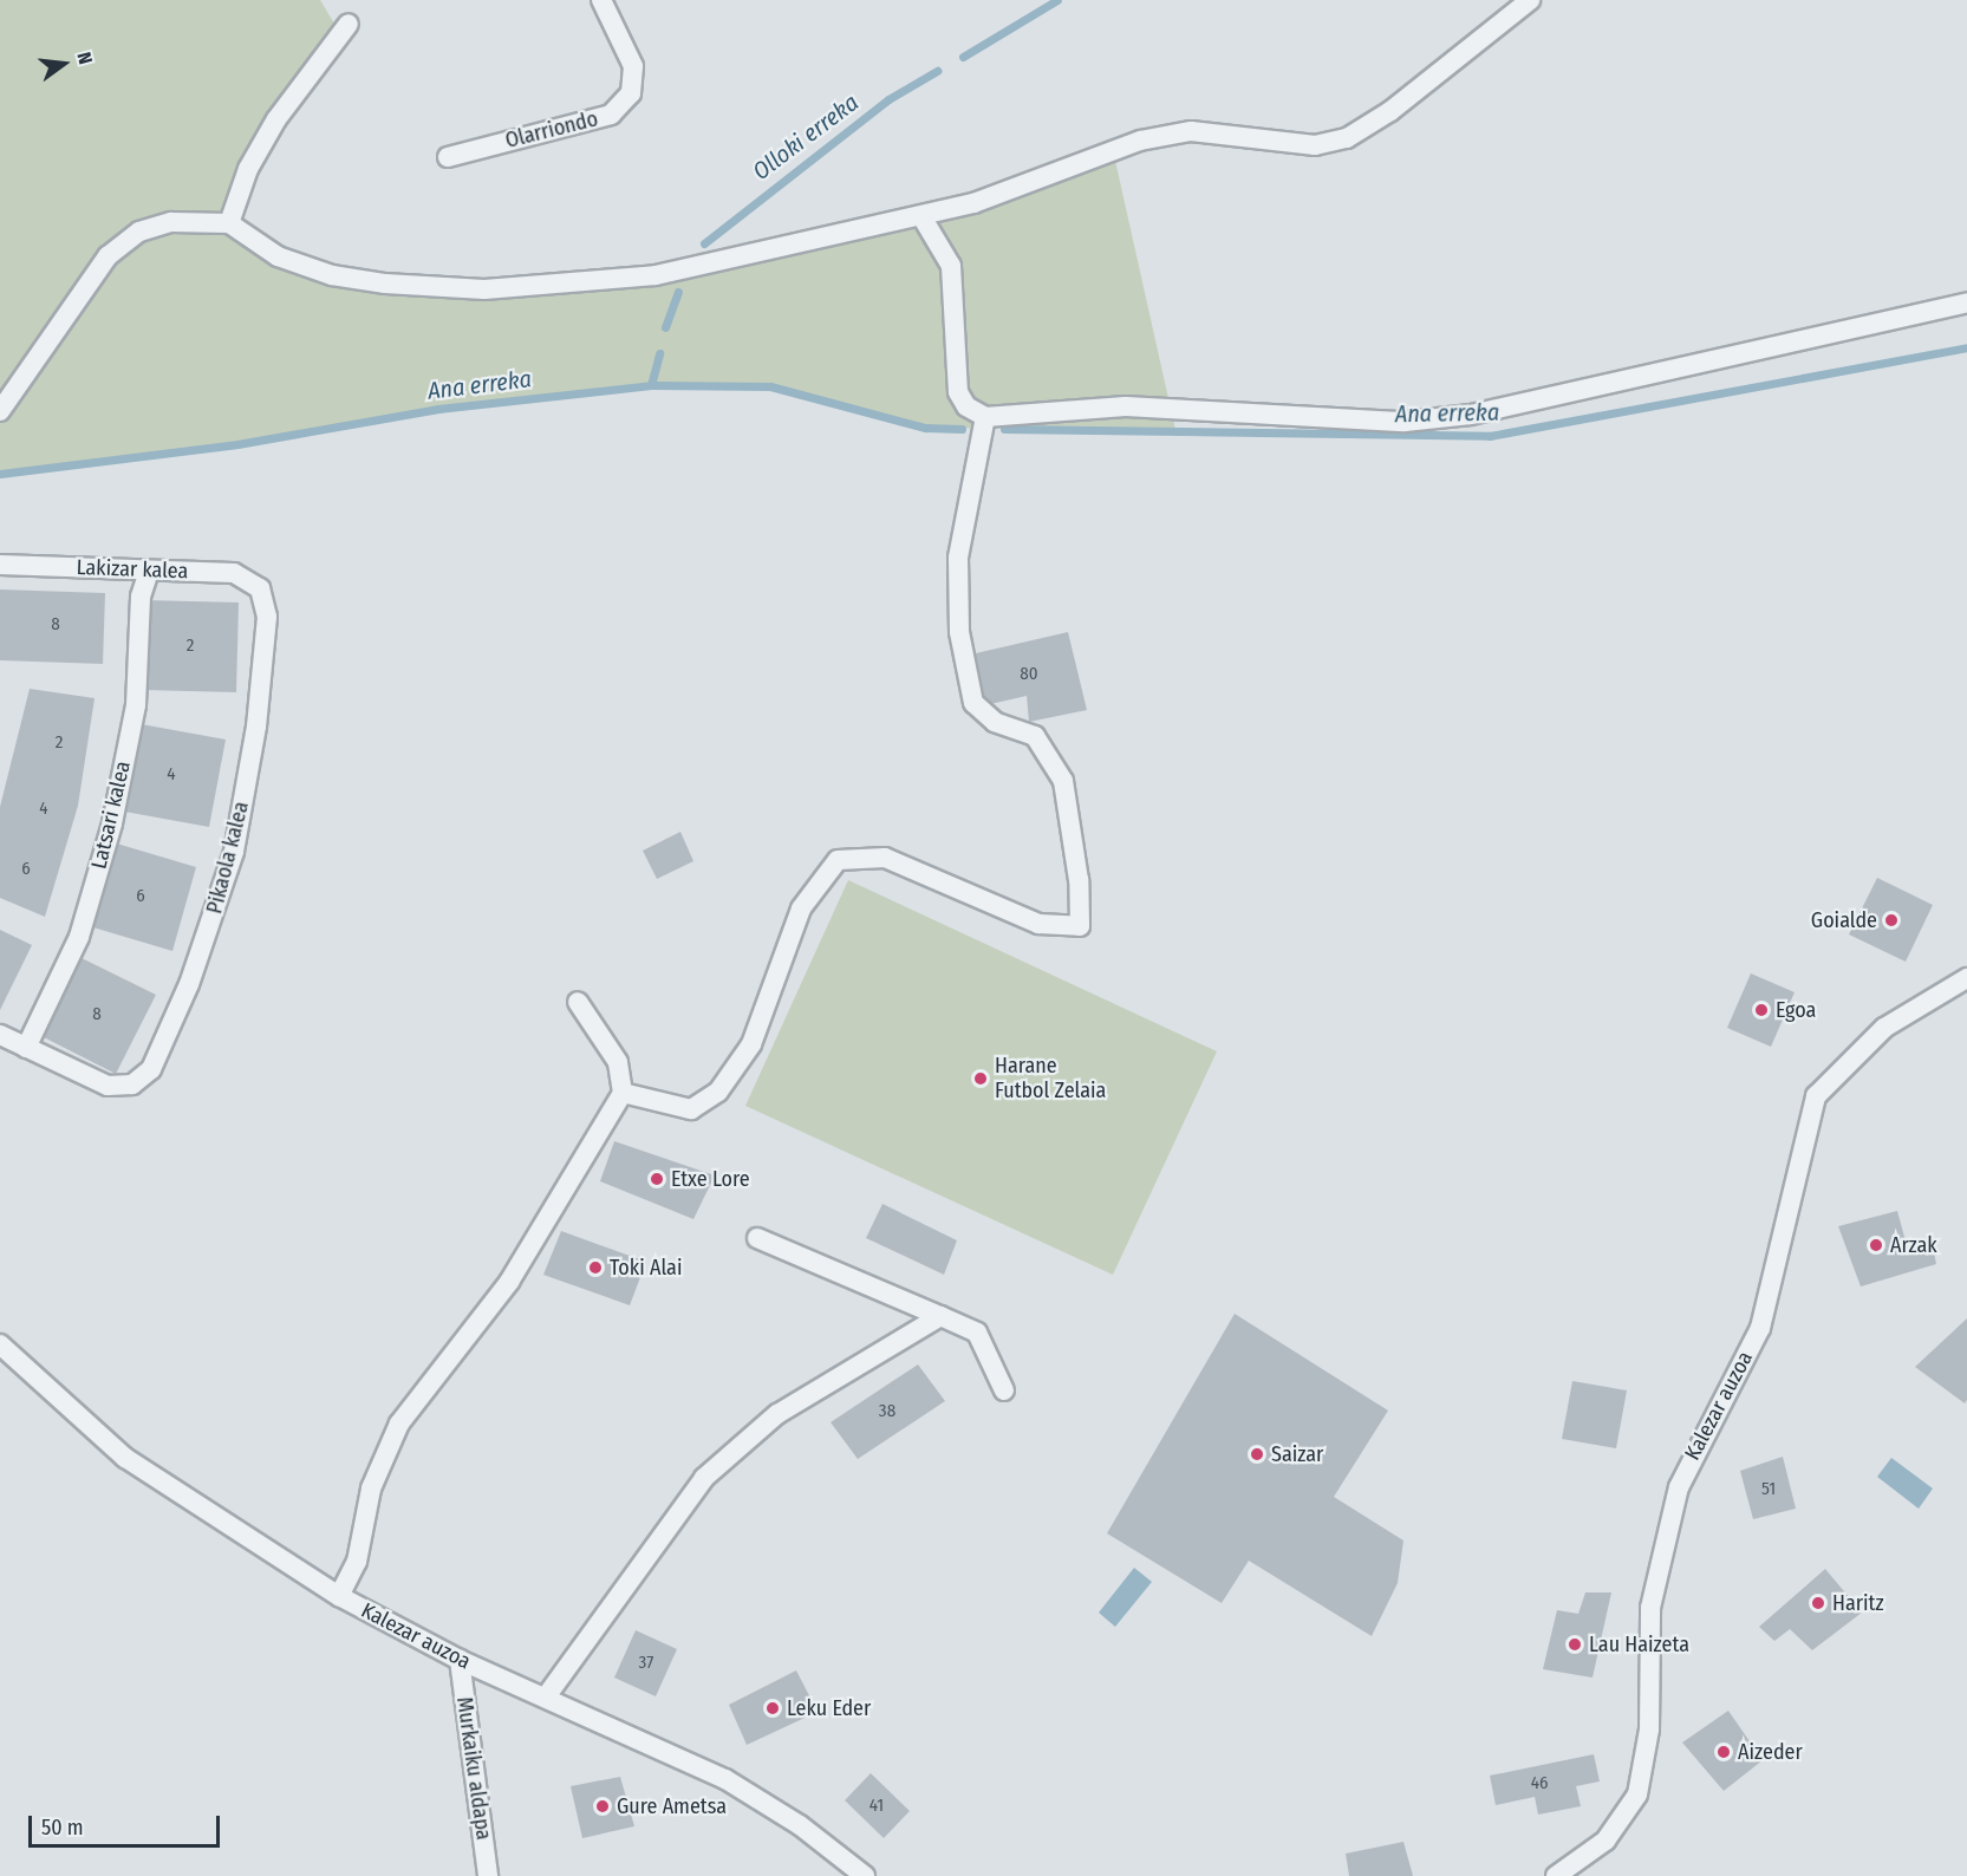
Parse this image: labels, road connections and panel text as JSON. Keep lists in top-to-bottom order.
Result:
{
  "streets": {
    "street": [
      "Olarriondo",
      "Lakizar kalea",
      "Latsari kalea",
      "Pikaola kalea",
      "Kalezar auzoa",
      "Murkaiku aldapa"
    ]
  },
  "crossings": [
    ["Lakizar kalea", "Latsari kalea"],
    ["Lakizar kalea", "Pikaola kalea"],
    ["Latsari kalea", "Pikaola kalea"],
    ["Kalezar auzoa", "Murkaiku aldapa"]
  ],
  "water": ["Olloki erreka", "Ana erreka"],
  "places": [
    "Goialde",
    "Egoa",
    "Harane Futbol Zelaia",
    "Etxe Lore",
    "Arzak",
    "Toki Alai",
    "Saizar",
    "Haritz",
    "Lau Haizeta",
    "Leku Eder",
    "Aizeder",
    "Gure Ametsa"
  ],
  "house_numbers": [
    "8",
    "2",
    "80",
    "2",
    "4",
    "4",
    "6",
    "6",
    "8",
    "38",
    "51",
    "37",
    "46",
    "41"
  ],
  "scale_bar": "50 m",
  "north": "right"
}
